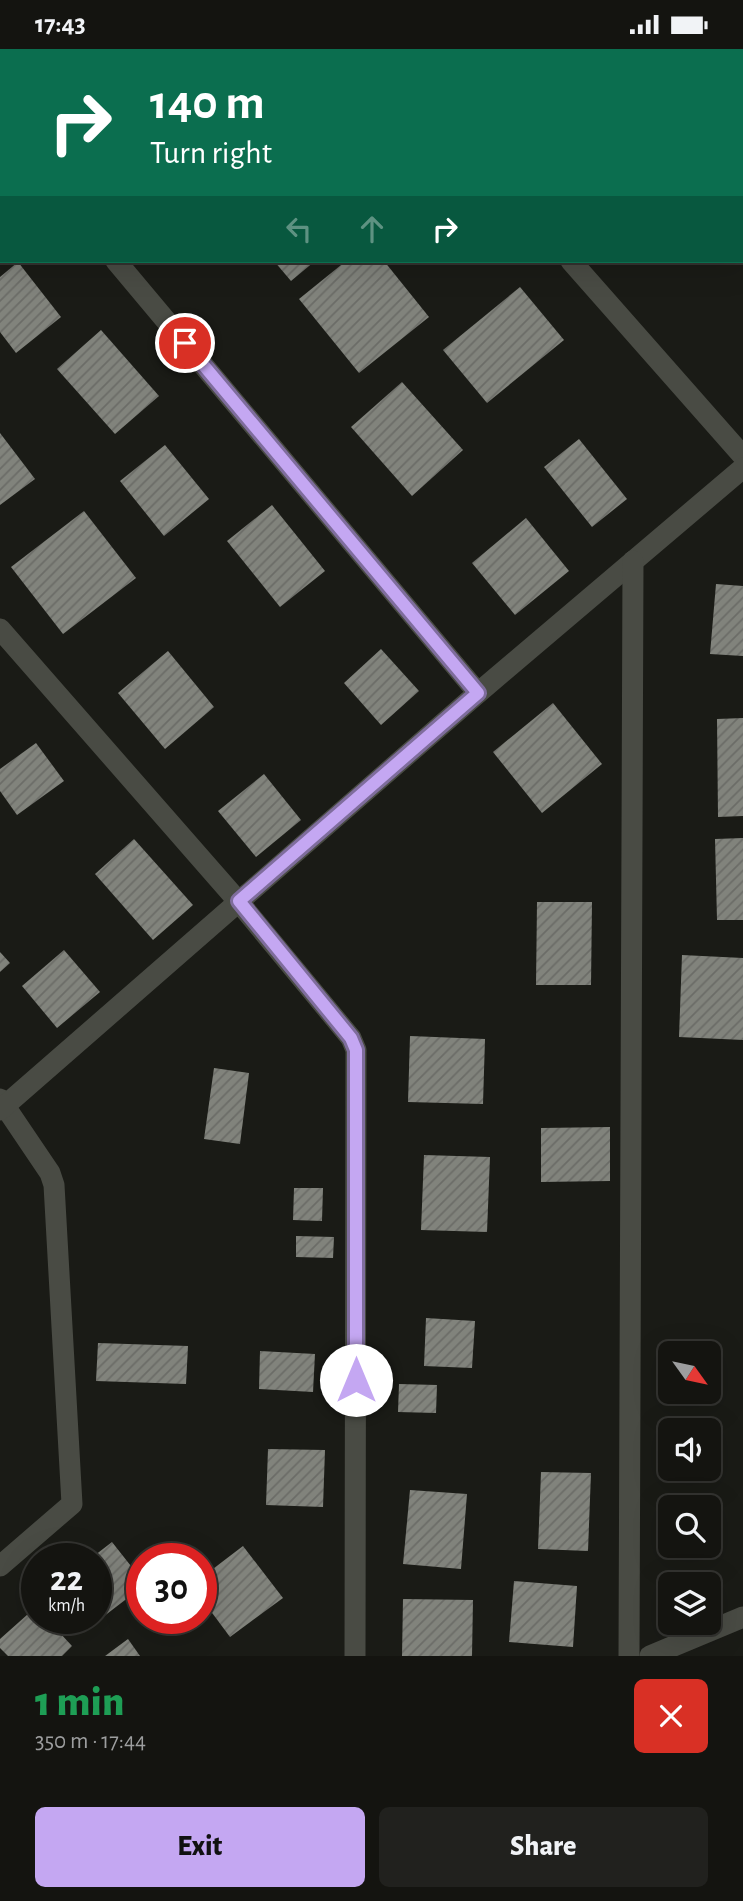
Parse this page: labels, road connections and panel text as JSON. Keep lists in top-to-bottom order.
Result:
{
  "north": "bottom right",
  "page": {
    "status": "17:43",
    "turn": ["140 m", "Turn right"],
    "speed": "22 km/h",
    "limit": "30",
    "heading": ["1 min", "350 m · 17:44"],
    "buttons": ["Exit", "Share"]
  }
}
